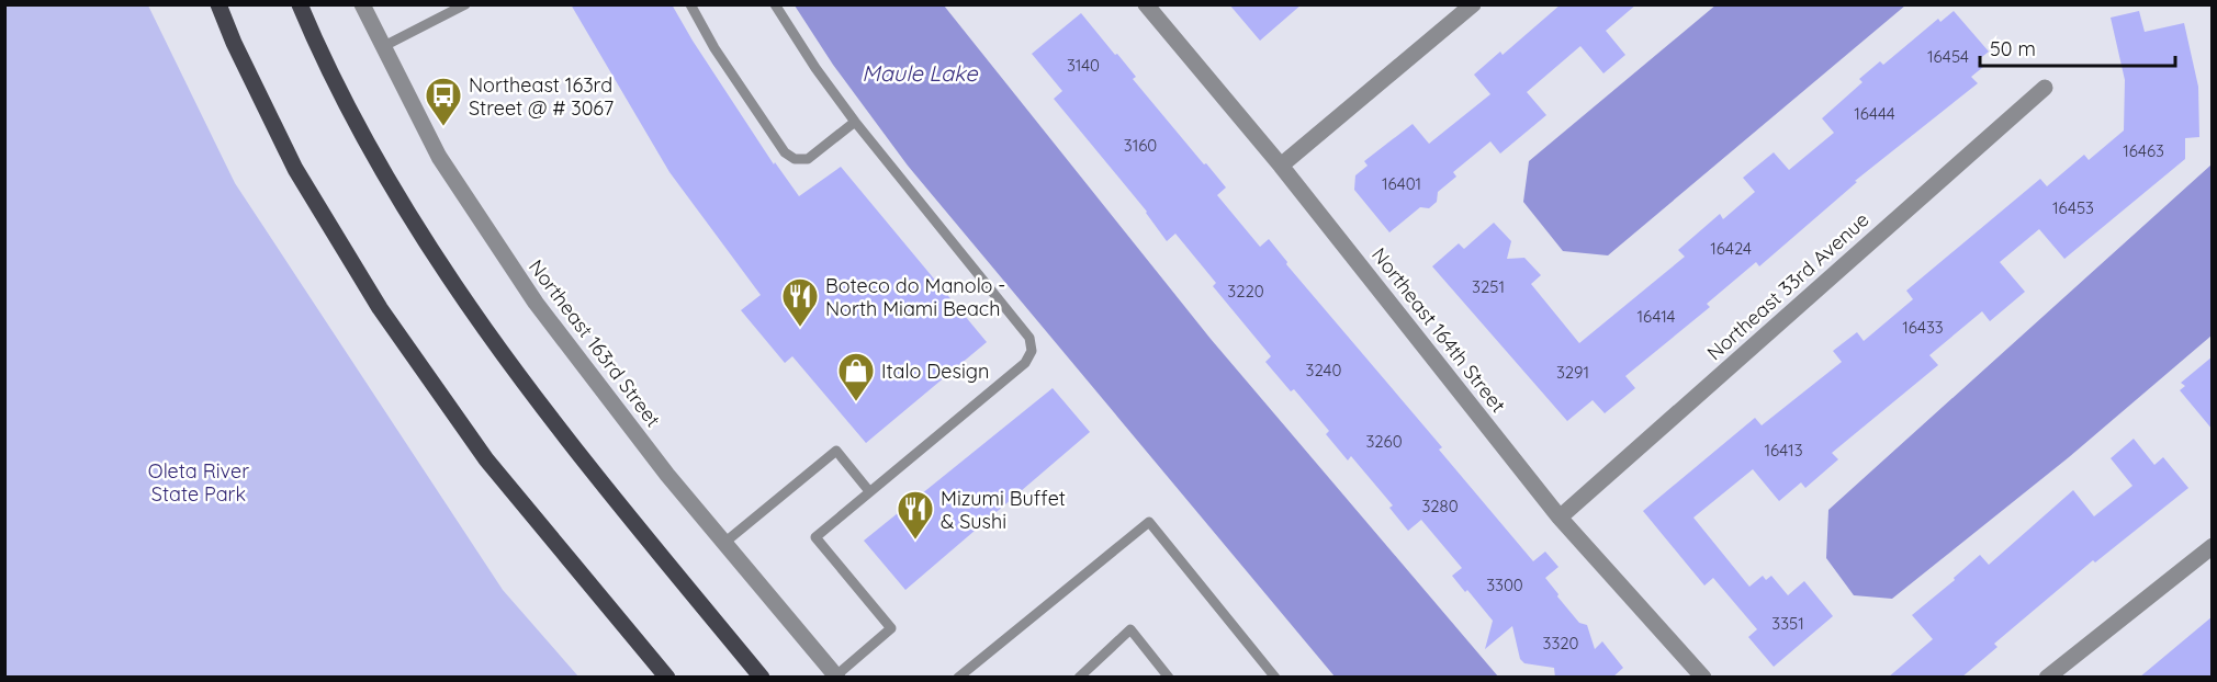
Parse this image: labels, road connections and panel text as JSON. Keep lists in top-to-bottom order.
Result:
{
  "streets": {
    "street": ["Northeast 33rd Avenue", "Northeast 164th Street", "Northeast 163rd Street"]
  },
  "crossings": [
    ["Northeast 33rd Avenue", "Northeast 164th Street"]
  ],
  "water": ["Maule Lake"],
  "parks": ["Oleta River State Park"],
  "places": {
    "bus stop": ["Northeast 163rd Street @ # 3067"],
    "restaurant": ["Boteco do Manolo - North Miami Beach", "Mizumi Buffet & Sushi"],
    "shop": ["Italo Design"]
  },
  "house_numbers": [
    "16454",
    "3140",
    "16444",
    "3160",
    "16463",
    "16401",
    "16453",
    "16424",
    "3251",
    "3220",
    "16414",
    "16433",
    "3240",
    "3291",
    "3260",
    "16413",
    "3280",
    "3300",
    "3351",
    "3320"
  ],
  "scale_bar": "50 m"
}
